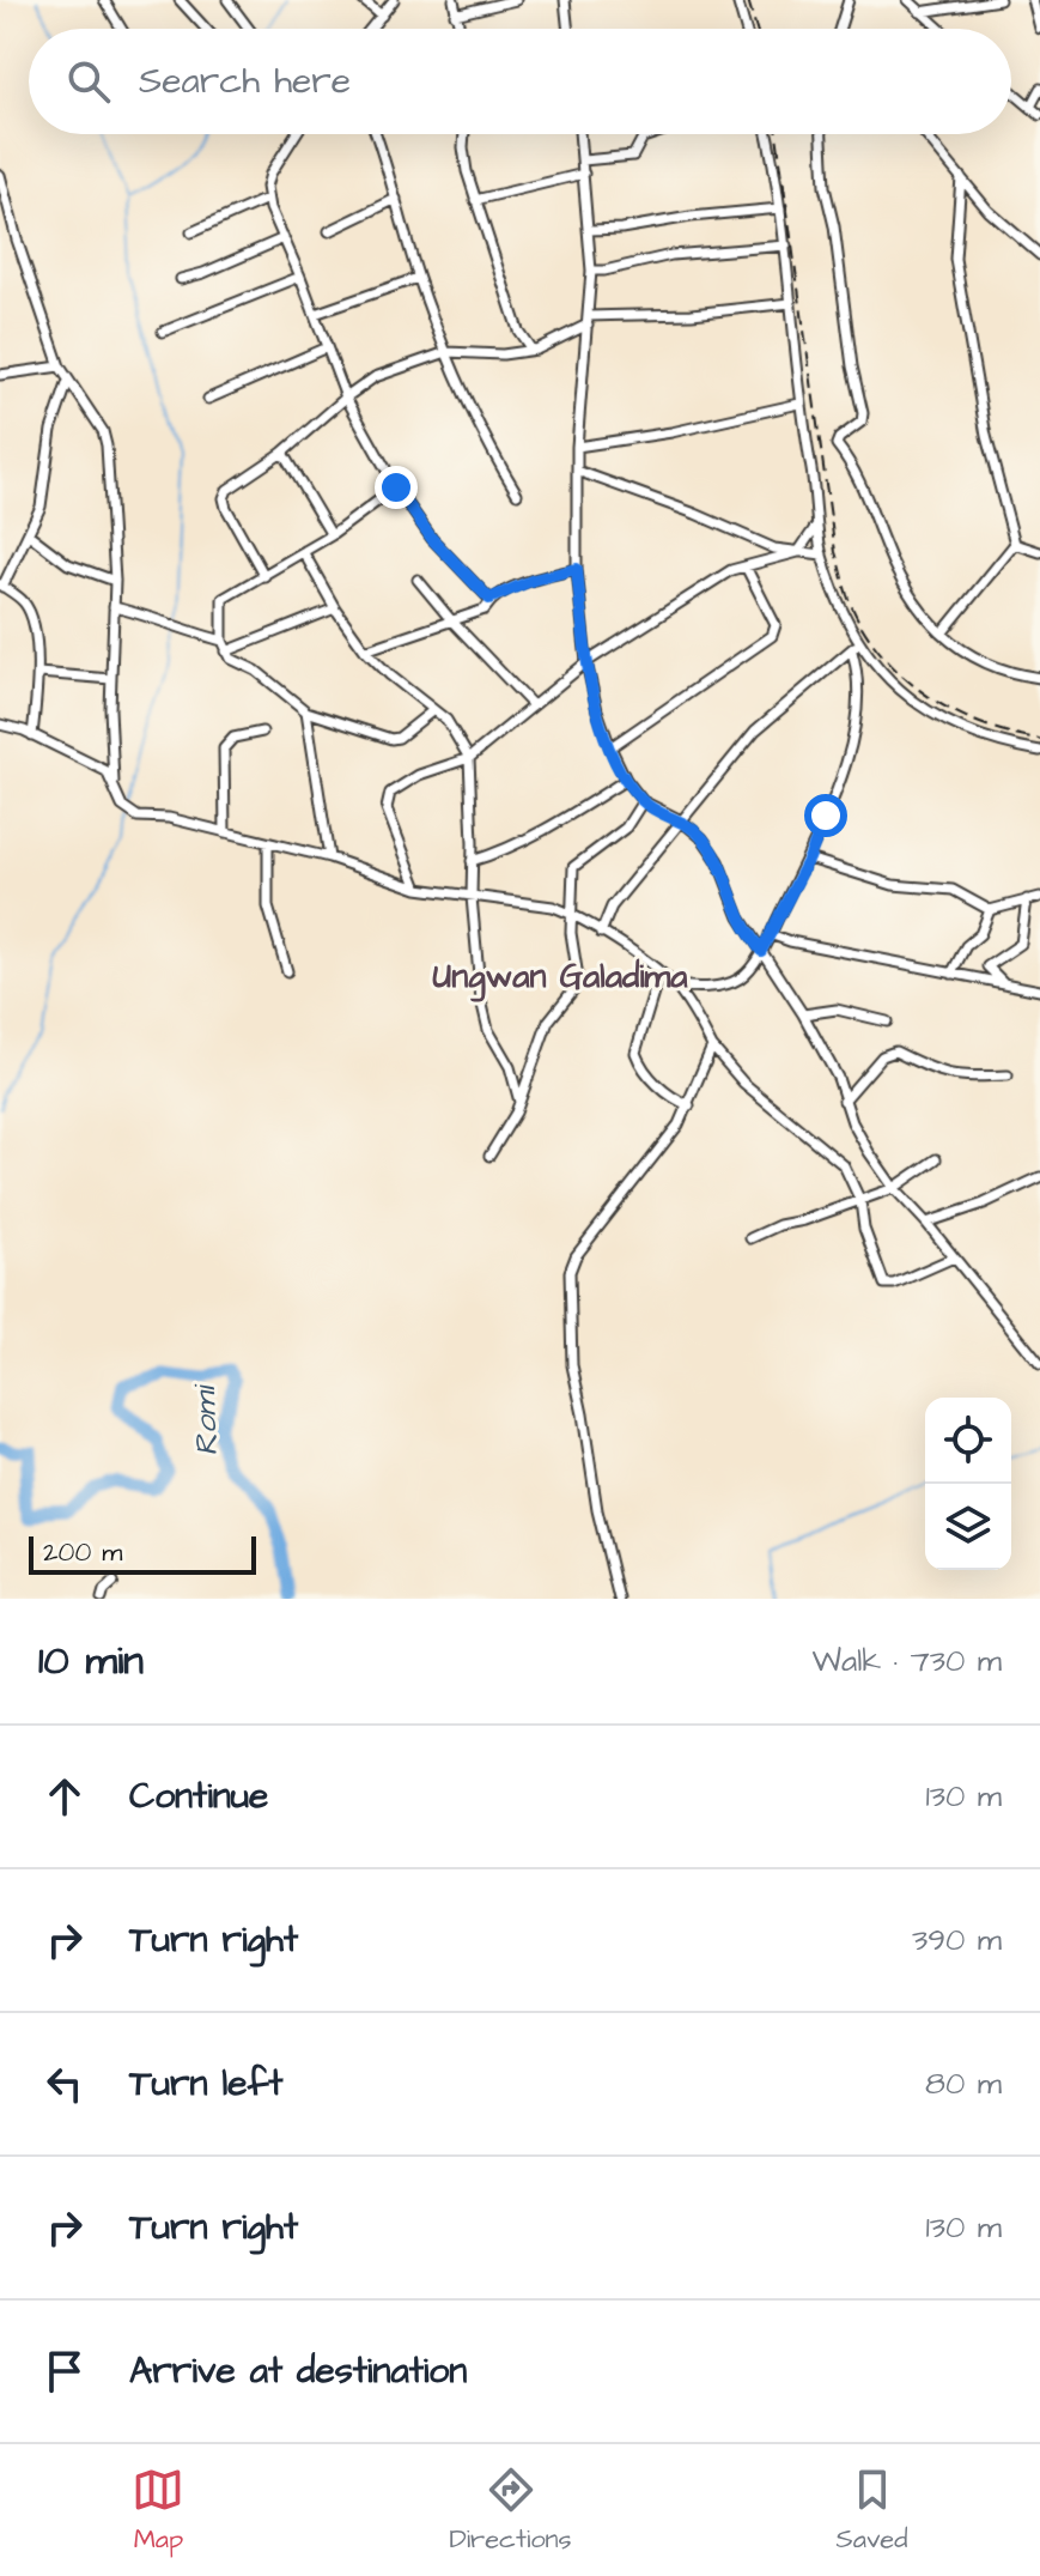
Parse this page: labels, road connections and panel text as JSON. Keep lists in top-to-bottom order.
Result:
{
  "districts": ["Ungwan Galadima"],
  "water": ["Romi"],
  "scale_bar": "200 m",
  "page": {
    "search": "Search here",
    "scale": "200 m",
    "heading": ["10 min", "Walk · 730 m"],
    "list": [
      ["Continue", "130 m"],
      ["Turn right", "390 m"],
      ["Turn left", "80 m"],
      ["Turn right", "130 m"],
      "Arrive at destination"
    ],
    "nav": ["Map", "Directions", "Saved"]
  }
}
